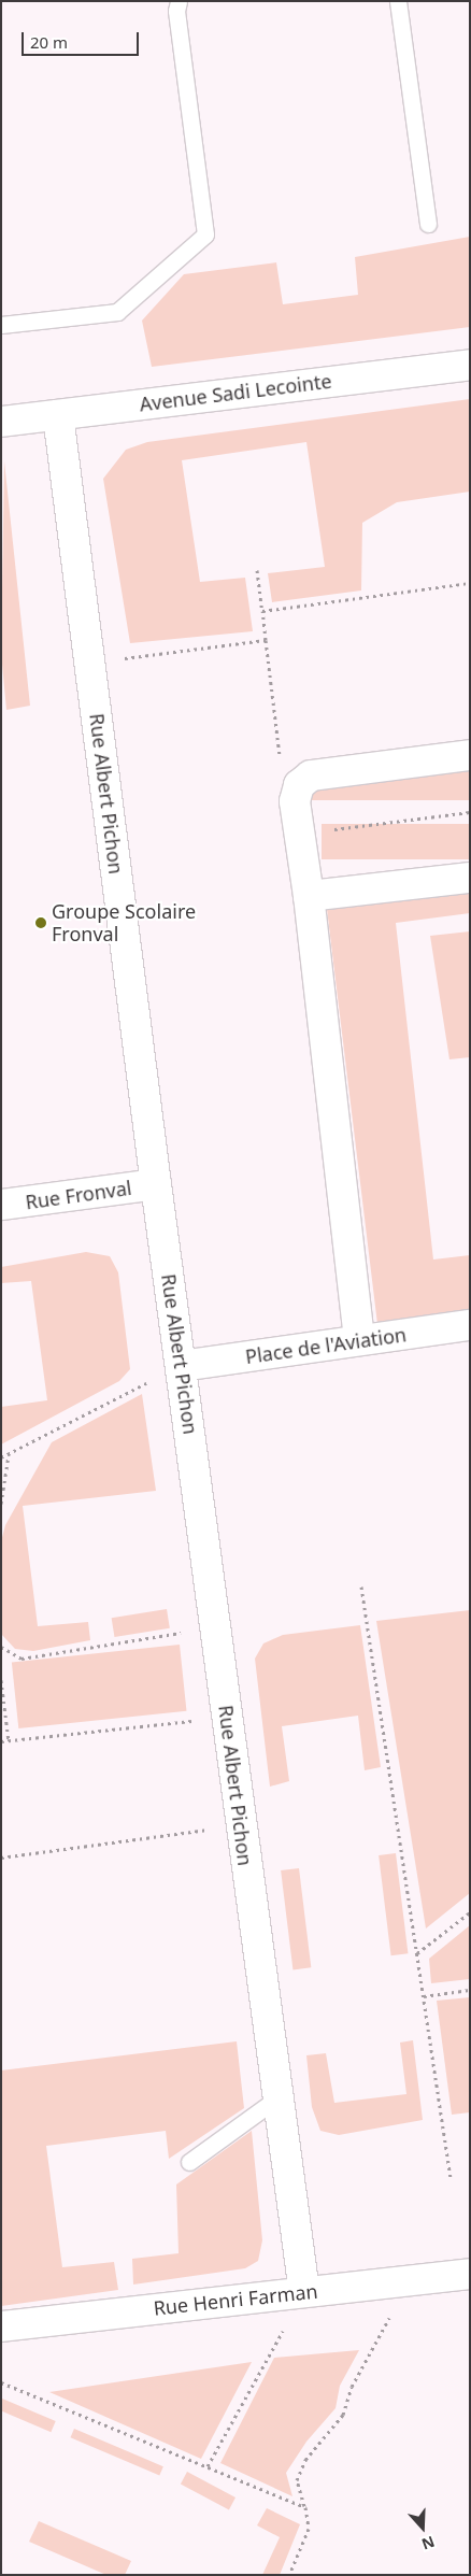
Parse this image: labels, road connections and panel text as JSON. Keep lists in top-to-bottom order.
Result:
{
  "streets": {
    "street": [
      "Avenue Sadi Lecointe",
      "Rue Albert Pichon",
      "Rue Fronval",
      "Place de l'Aviation",
      "Rue Henri Farman"
    ]
  },
  "crossings": [
    ["Avenue Sadi Lecointe", "Rue Albert Pichon"],
    ["Rue Albert Pichon", "Rue Fronval"],
    ["Rue Albert Pichon", "Place de l'Aviation"],
    ["Rue Albert Pichon", "Rue Henri Farman"]
  ],
  "places": ["Groupe Scolaire Fronval"],
  "scale_bar": "20 m",
  "north": "bottom"
}
